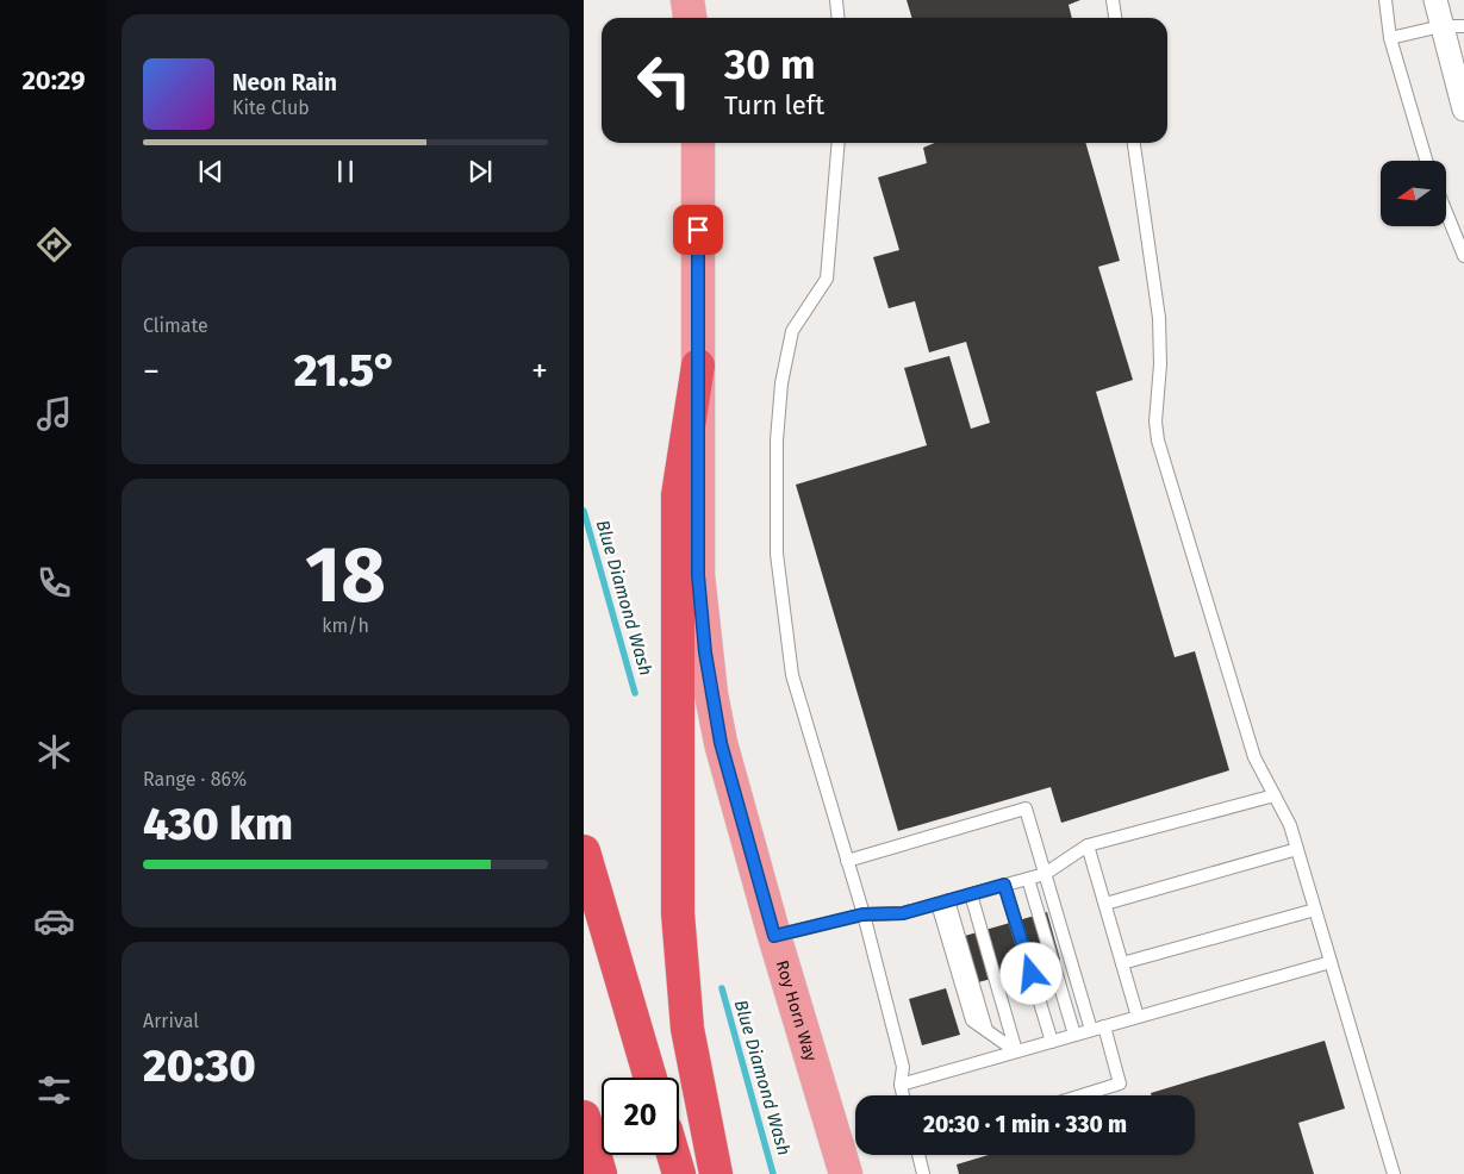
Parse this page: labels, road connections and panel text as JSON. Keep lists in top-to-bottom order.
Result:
{
  "streets": {
    "main road": ["Roy Horn Way"]
  },
  "water": ["Blue Diamond Wash"],
  "north": "left",
  "page": {
    "tabs": "20:29",
    "turn": ["30 m", "Turn left"],
    "song": ["Neon Rain", "Kite Club"],
    "tile": [
      "Climate",
      ["18", "km/h"],
      ["Range · 86%", "430 km"],
      ["Arrival", "20:30"]
    ],
    "heat": ["−", "21.5°", "+"],
    "limit": "20",
    "trip": "20:30 · 1 min · 330 m"
  }
}
